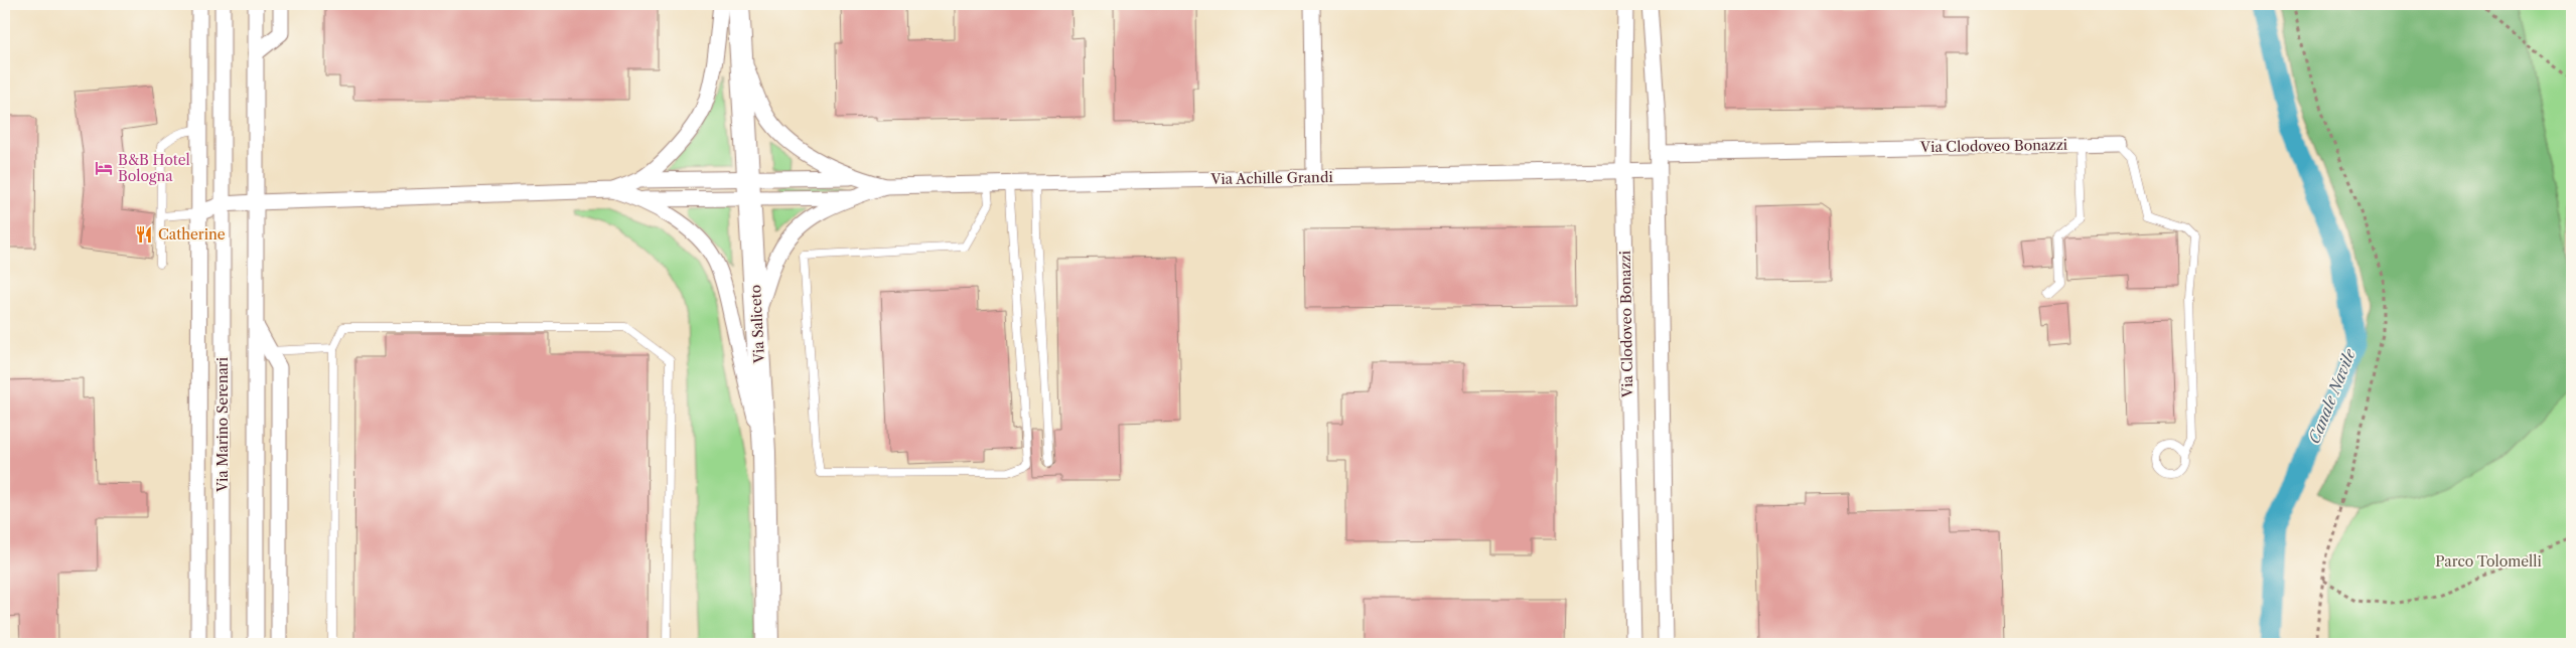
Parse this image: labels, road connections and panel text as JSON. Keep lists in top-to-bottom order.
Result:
{
  "streets": {
    "main road": ["Via Saliceto"],
    "street": ["Via Clodoveo Bonazzi", "Via Achille Grandi", "Via Marino Serenari"]
  },
  "crossings": [
    ["Via Clodoveo Bonazzi", "Via Achille Grandi"],
    ["Via Achille Grandi", "Via Saliceto"]
  ],
  "water": ["Canale Navile"],
  "parks": ["Parco Tolomelli"],
  "places": {
    "hotel": ["B&B Hotel Bologna"],
    "restaurant": ["Catherine"]
  }
}
